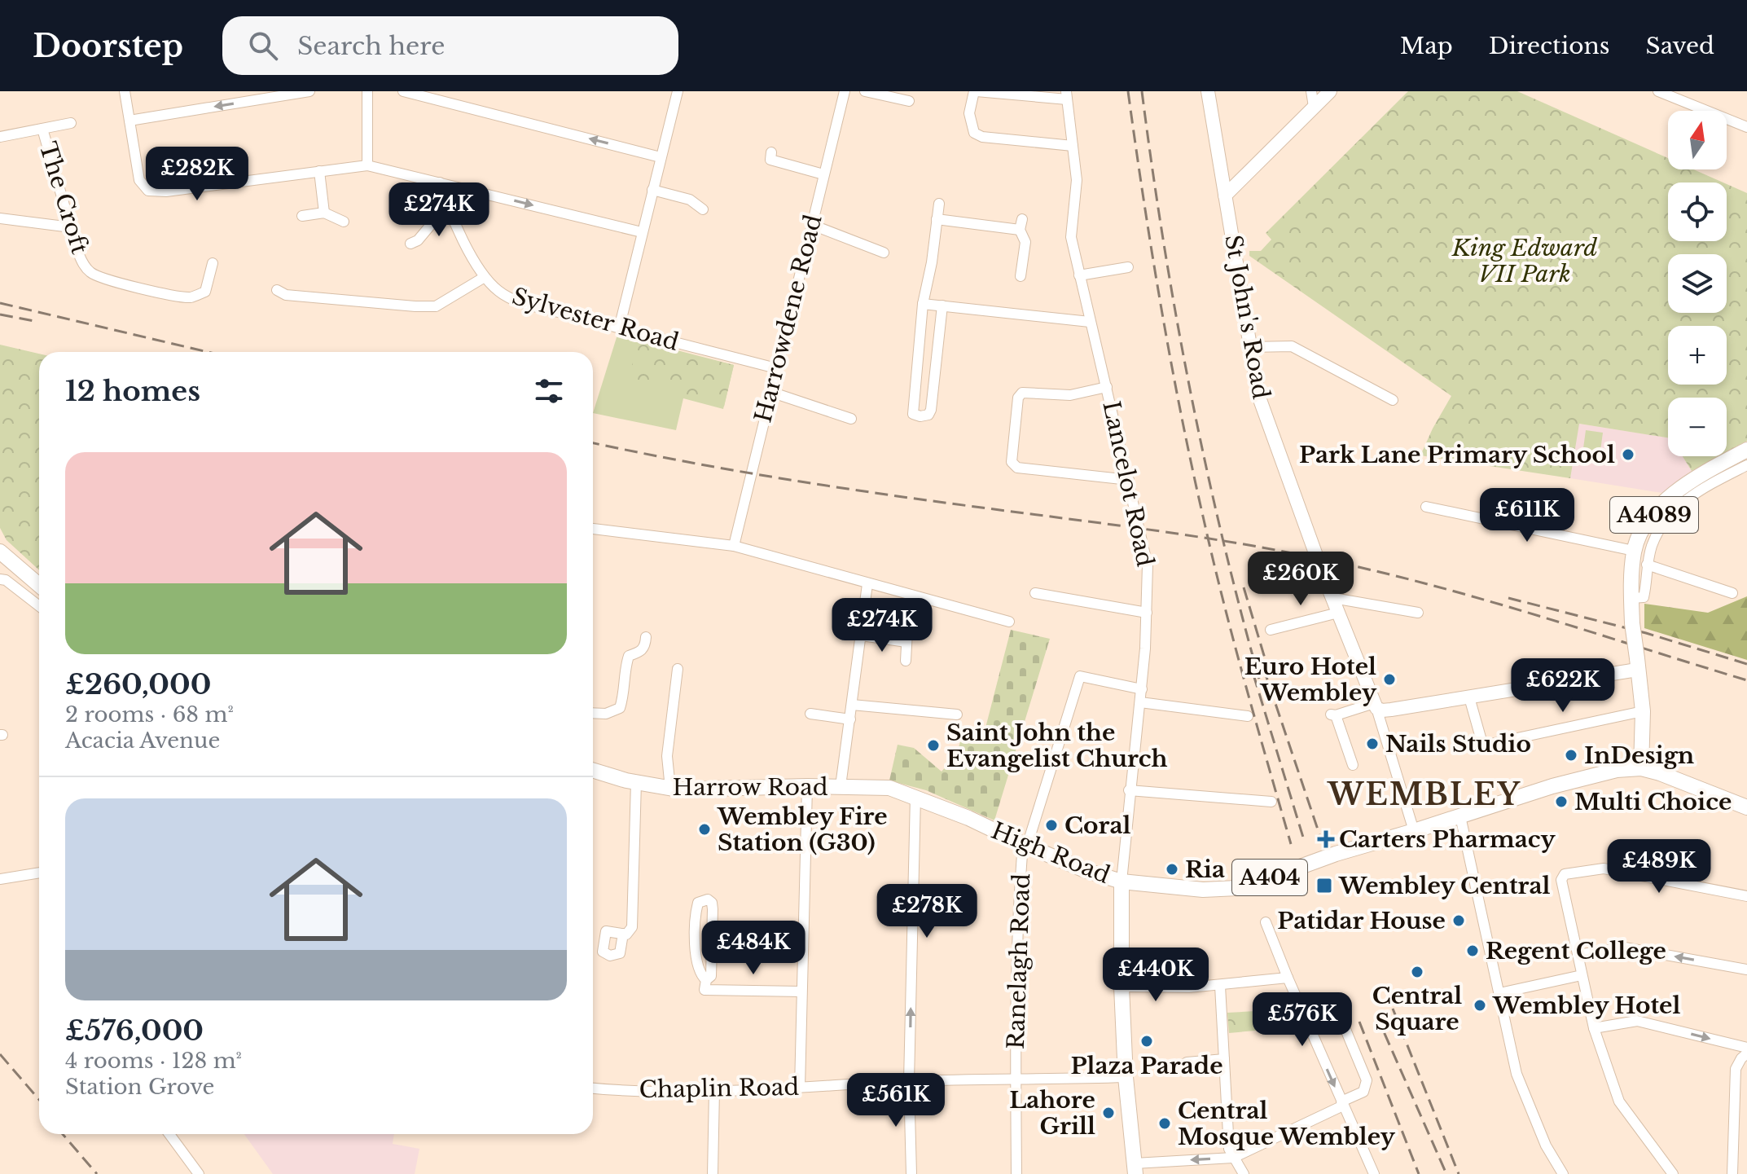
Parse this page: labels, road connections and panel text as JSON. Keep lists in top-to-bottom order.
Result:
{
  "streets": {
    "main road": [
      "A4089",
      "Harrow Road",
      "High Road",
      "A404"
    ],
    "street": [
      "The Croft",
      "St John's Road",
      "Harrowdene Road",
      "Sylvester Road",
      "Lancelot Road",
      "Ranelagh Road",
      "Chaplin Road"
    ]
  },
  "crossings": [
    ["St John's Road", "High Road"],
    ["Harrowdene Road", "Sylvester Road"],
    ["Lancelot Road", "High Road"],
    ["Lancelot Road", "Ranelagh Road"],
    ["A4089", "High Road"],
    ["A4089", "A404"],
    ["Harrow Road", "High Road"],
    ["High Road", "A404"],
    ["High Road", "Ranelagh Road"],
    ["Ranelagh Road", "Chaplin Road"]
  ],
  "districts": ["WEMBLEY"],
  "parks": ["King Edward VII Park"],
  "places": {
    "other": [
      "Park Lane Primary School",
      "Euro Hotel Wembley",
      "Nails Studio",
      "Saint John the Evangelist Church",
      "InDesign",
      "Multi Choice",
      "Coral",
      "Wembley Fire Station (G30)",
      "Ria",
      "Patidar House",
      "Regent College",
      "Central Square",
      "Wembley Hotel",
      "Plaza Parade",
      "Lahore Grill",
      "Central Mosque Wembley"
    ],
    "health": ["Carters Pharmacy"],
    "transit": ["Wembley Central"]
  },
  "north": "top",
  "page": {
    "header": "Doorstep",
    "search": "Search here",
    "nav": ["Map", "Directions", "Saved"],
    "map_buttons": ["+", "−"],
    "price": [
      "£282K",
      "£274K",
      "£611K",
      "£260K",
      "£274K",
      "£622K",
      "£489K",
      "£278K",
      "£484K",
      "£440K",
      "£576K",
      "£561K"
    ],
    "heading": "12 homes",
    "list": [
      {
        "name": "£260,000",
        "note": "2 rooms · 68 m² · Acacia Avenue"
      },
      {
        "name": "£576,000",
        "note": "4 rooms · 128 m² · Station Grove"
      }
    ]
  }
}
